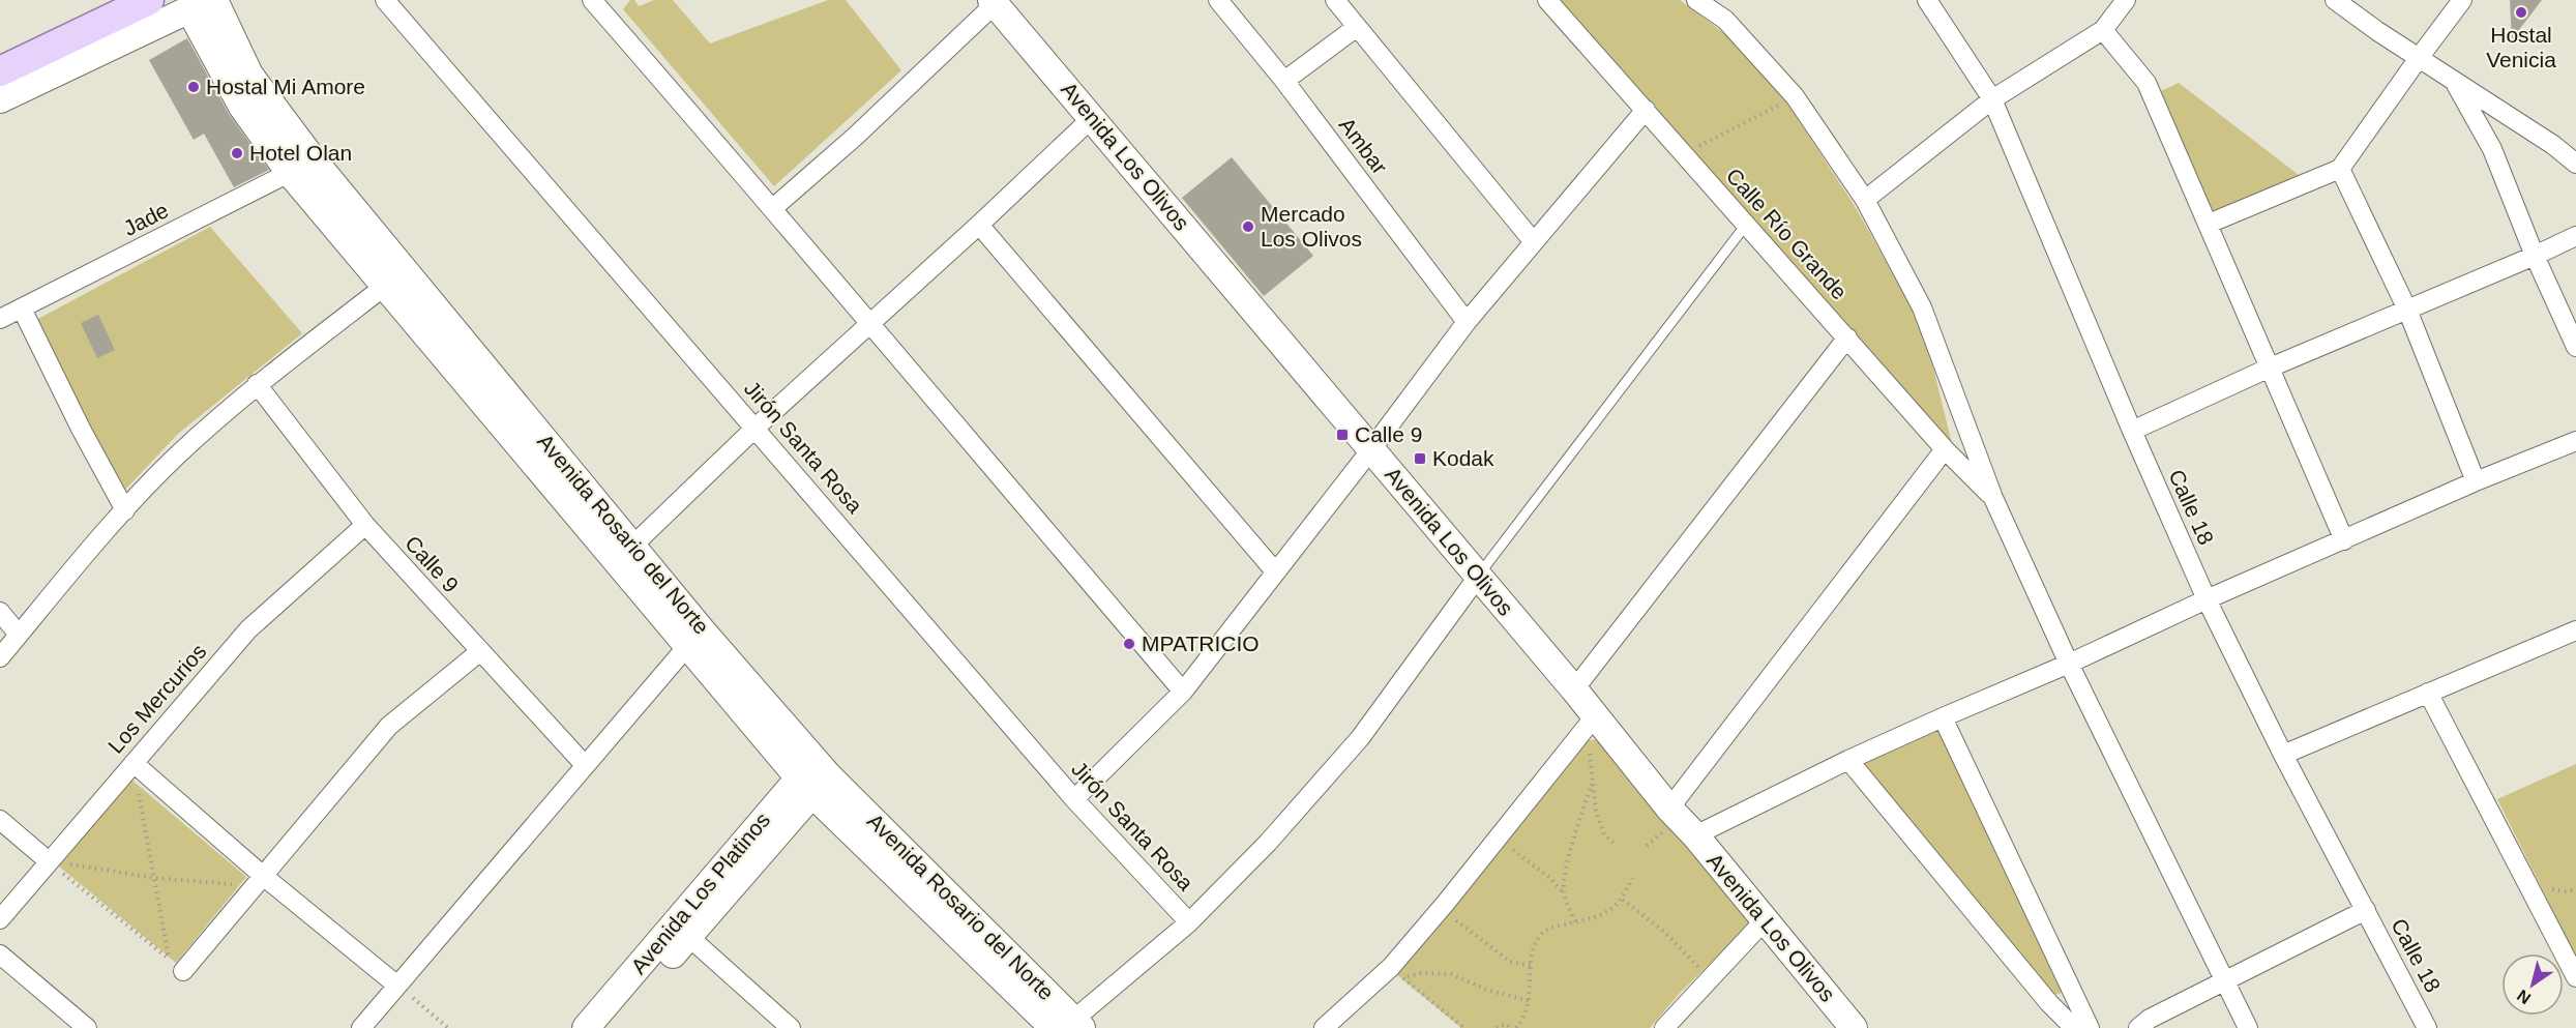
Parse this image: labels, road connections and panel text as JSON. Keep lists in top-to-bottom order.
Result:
{
  "streets": {
    "street": [
      "Ambar",
      "Avenida Los Olivos",
      "Jade",
      "Calle Río Grande",
      "Jirón Santa Rosa",
      "Calle 18",
      "Avenida Rosario del Norte",
      "Calle 9",
      "Los Mercurios",
      "Avenida Los Platinos"
    ]
  },
  "crossings": [
    ["Jade", "Avenida Rosario del Norte"],
    ["Avenida Rosario del Norte", "Avenida Los Platinos"],
    ["Calle 9", "Los Mercurios"]
  ],
  "places": {
    "other": [
      "Hostal Venicia",
      "Hostal Mi Amore",
      "Hotel Olan",
      "Mercado Los Olivos",
      "MPATRICIO"
    ],
    "transit": ["Calle 9", "Kodak"]
  },
  "north": "bottom left"
}
